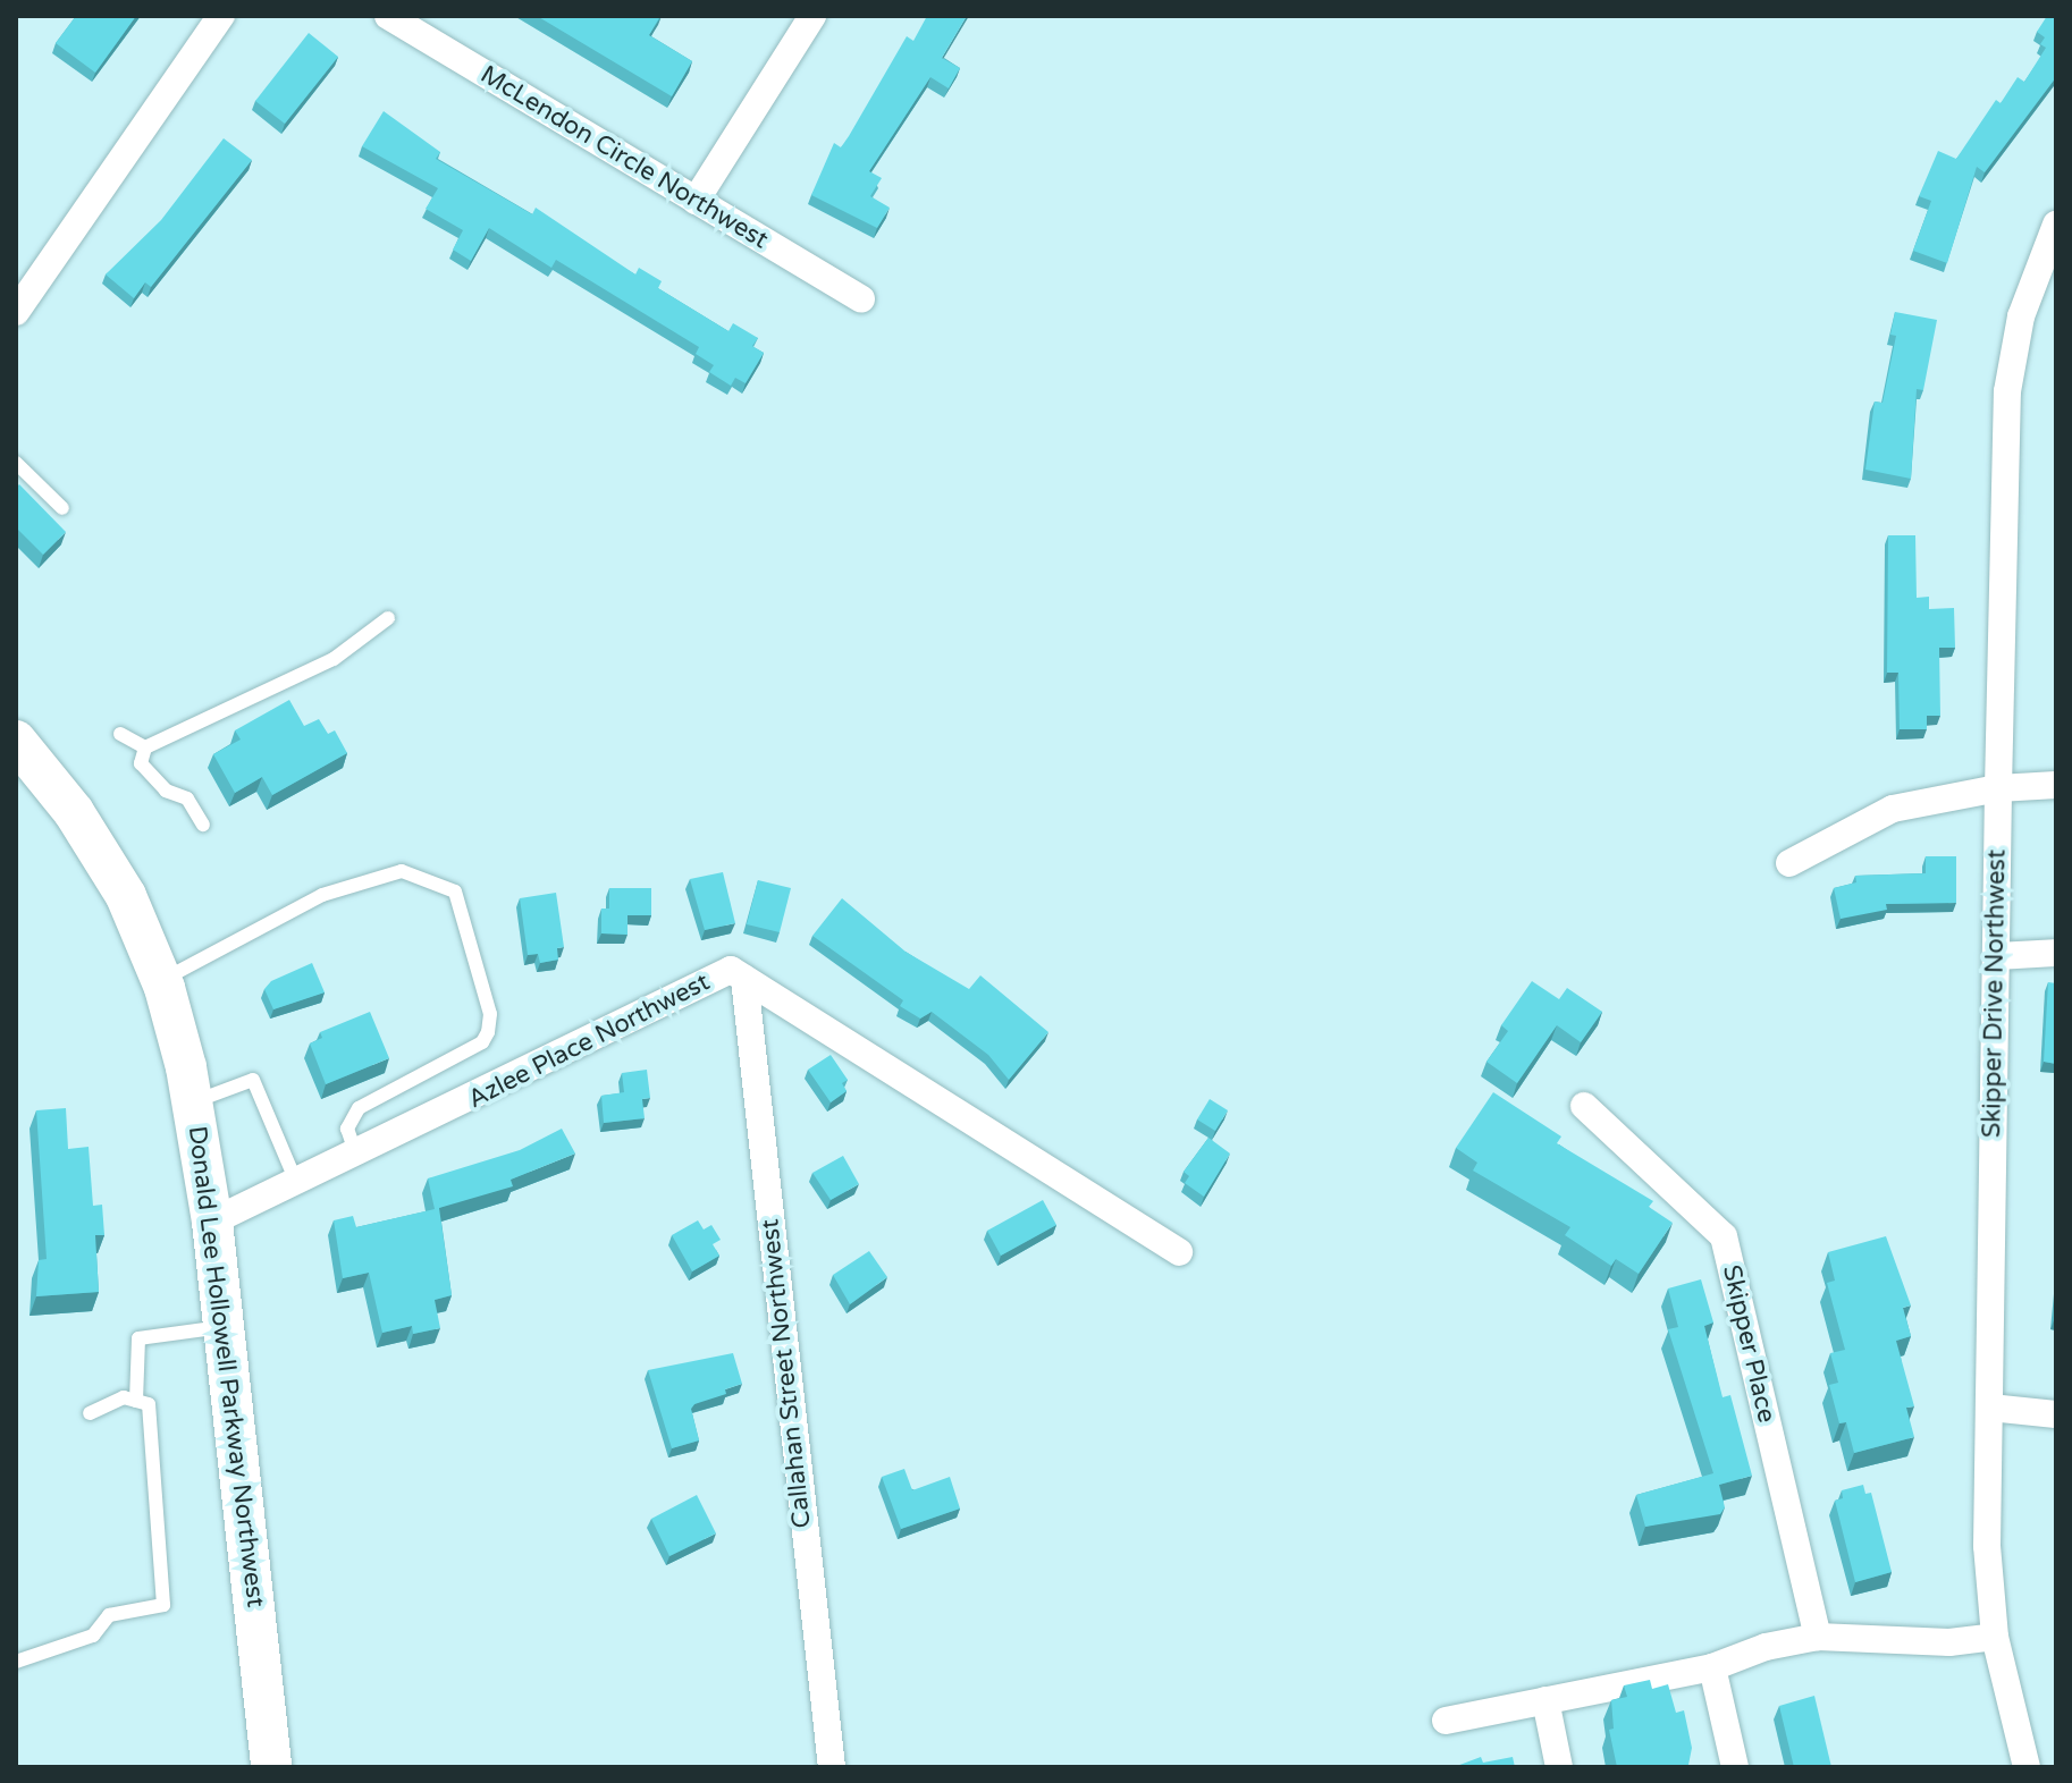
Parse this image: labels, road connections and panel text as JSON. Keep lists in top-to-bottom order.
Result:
{
  "streets": {
    "main road": ["Donald Lee Hollowell Parkway Northwest"],
    "street": [
      "McLendon Circle Northwest",
      "Skipper Drive Northwest",
      "Azlee Place Northwest",
      "Skipper Place",
      "Callahan Street Northwest"
    ]
  },
  "crossings": [
    ["Azlee Place Northwest", "Donald Lee Hollowell Parkway Northwest"],
    ["Azlee Place Northwest", "Callahan Street Northwest"]
  ]
}
